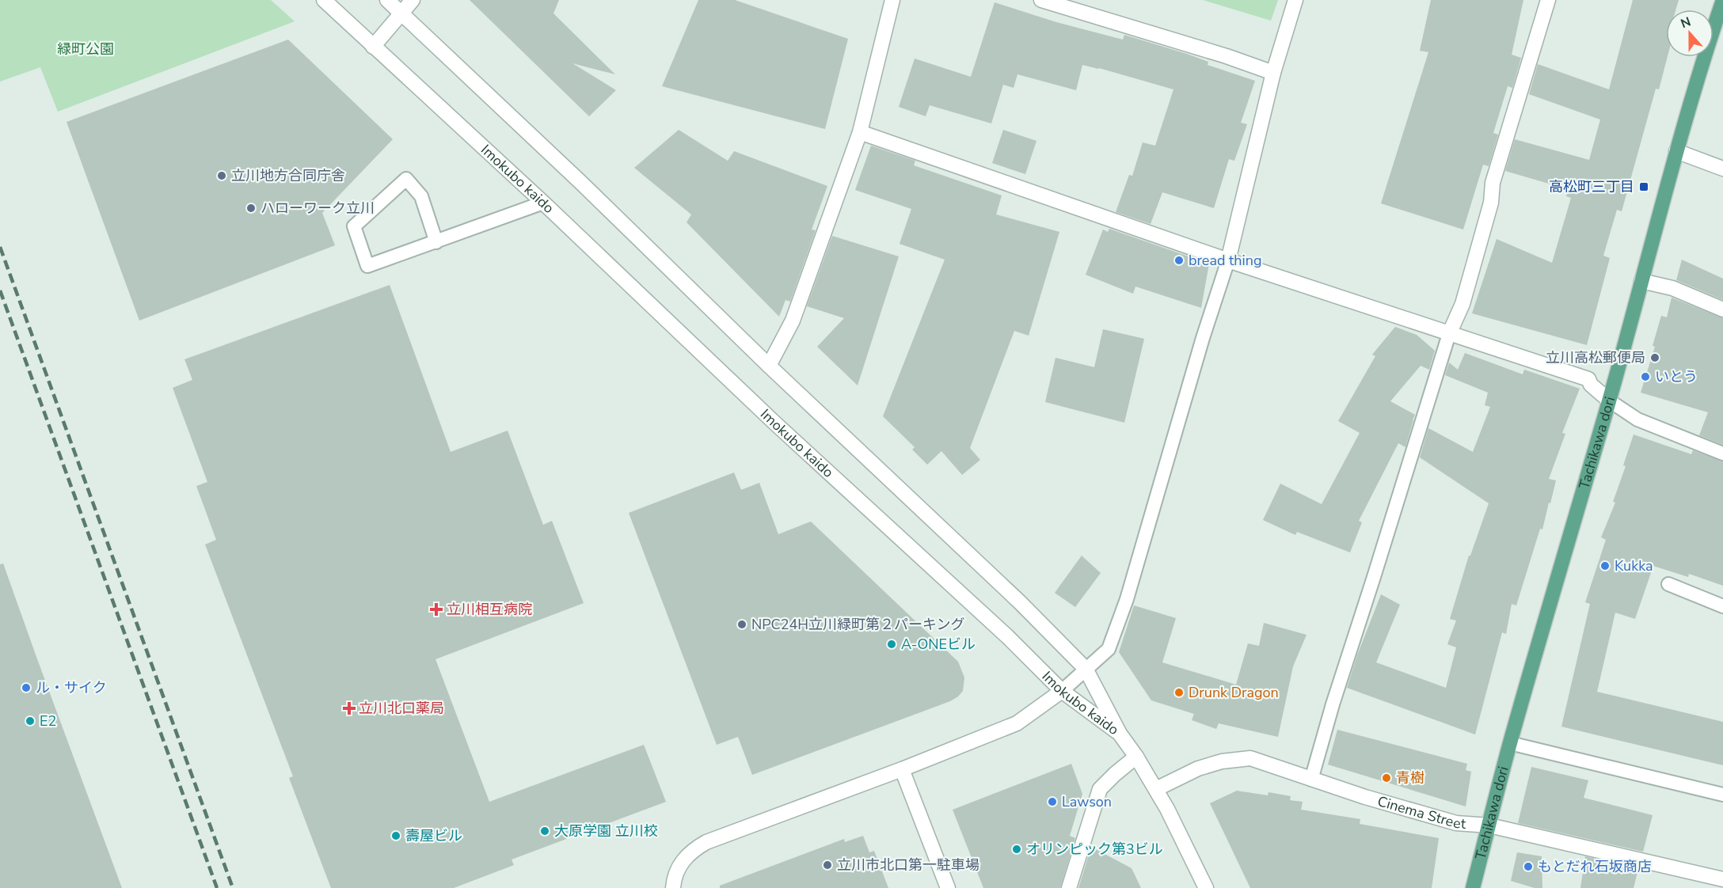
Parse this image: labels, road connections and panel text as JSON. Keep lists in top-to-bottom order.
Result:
{
  "streets": {
    "main road": ["Tachikawa dori"],
    "street": ["Imokubo kaido", "Cinema Street"]
  },
  "crossings": [
    ["Tachikawa dori", "Cinema Street"]
  ],
  "parks": ["緑町公園"],
  "places": {
    "other": [
      "立川地方合同庁舎",
      "ハローワーク立川",
      "bread thing",
      "立川高松郵便局",
      "いとう",
      "Kukka",
      "NPC24H立川緑町第２パーキング",
      "A-ONEビル",
      "ル・サイク",
      "Drunk Dragon",
      "E2",
      "青樹",
      "Lawson",
      "大原学園 立川校",
      "壽屋ビル",
      "オリンピック第3ビル",
      "立川市北口第一駐車場",
      "もとだれ石坂商店"
    ],
    "transit": ["高松町三丁目"],
    "health": ["立川相互病院", "立川北口薬局"]
  },
  "north": "top"
}
